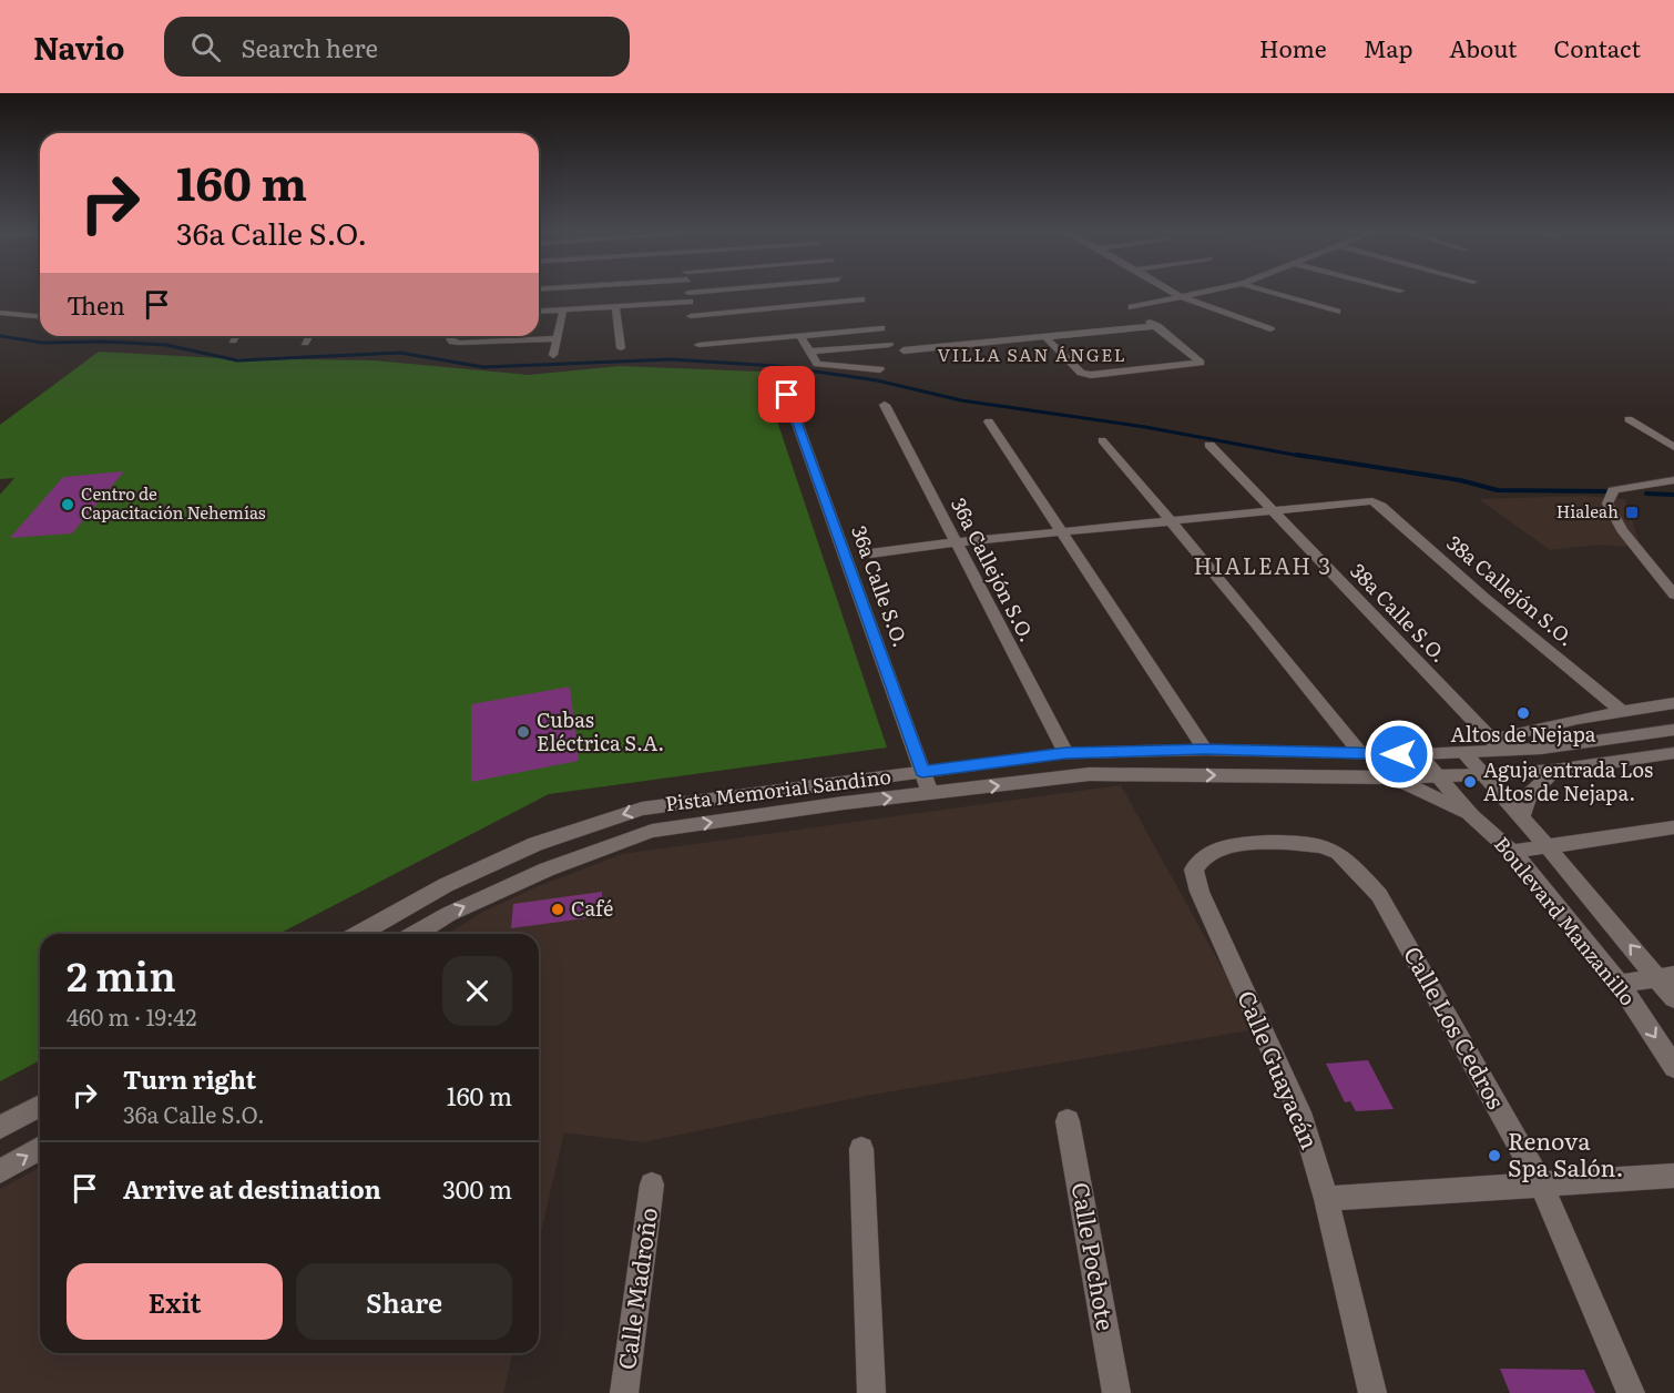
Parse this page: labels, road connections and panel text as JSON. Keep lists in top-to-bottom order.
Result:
{
  "streets": {
    "street": [
      "36a Callejón S.O.",
      "36a Calle S.O.",
      "38a Callejón S.O.",
      "38a Calle S.O.",
      "Pista Memorial Sandino",
      "Boulevard Manzanillo",
      "Calle Los Cedros",
      "Calle Guayacán",
      "Calle Pochote",
      "Calle Madroño"
    ]
  },
  "crossings": [
    ["36a Callejón S.O.", "Pista Memorial Sandino"],
    ["36a Calle S.O.", "Pista Memorial Sandino"],
    ["38a Callejón S.O.", "38a Calle S.O."],
    ["38a Calle S.O.", "Pista Memorial Sandino"],
    ["Pista Memorial Sandino", "Boulevard Manzanillo"],
    ["Calle Los Cedros", "Calle Guayacán"]
  ],
  "districts": ["VILLA SAN ÁNGEL", "HIALEAH 3"],
  "places": {
    "other": [
      "Centro de Capacitación Nehemías",
      "Altos de Nejapa",
      "Cubas Eléctrica S.A.",
      "Aguja entrada Los Altos de Nejapa.",
      "Café",
      "Renova Spa Salón."
    ],
    "transit": ["Hialeah"]
  },
  "page": {
    "header": "Navio",
    "search": "Search here",
    "nav": [
      "Home",
      "Map",
      "About",
      "Contact"
    ],
    "turn": ["160 m", "36a Calle S.O."],
    "then": "Then",
    "heading": ["2 min", "460 m · 19:42"],
    "list": [
      {
        "name": "Turn right",
        "note": "36a Calle S.O.",
        "value": "160 m"
      },
      {
        "name": "Arrive at destination",
        "value": "300 m"
      }
    ],
    "buttons": ["Exit", "Share"]
  }
}
